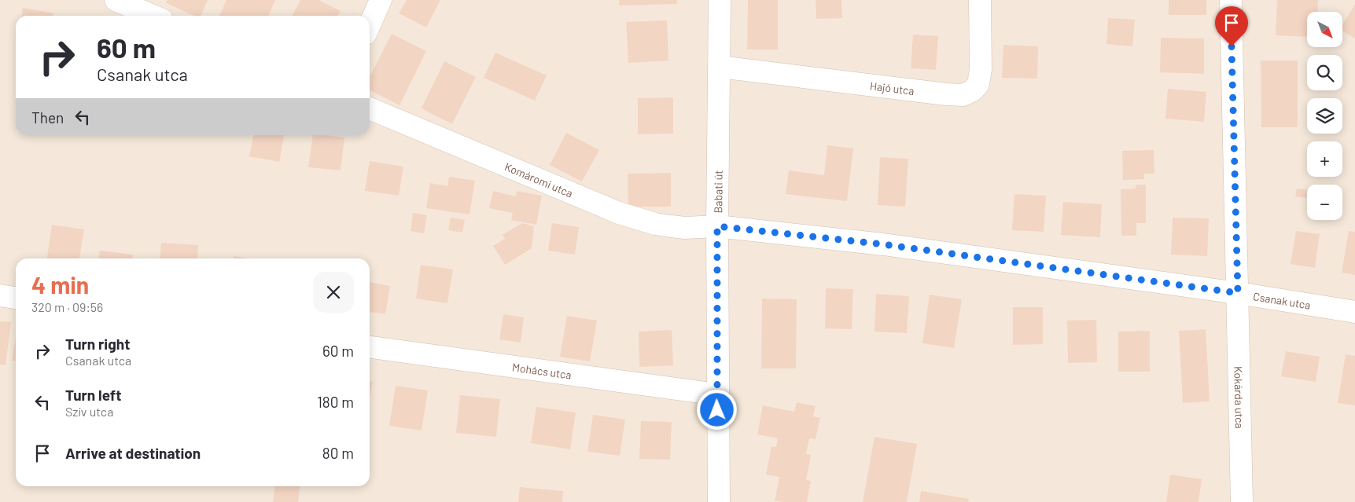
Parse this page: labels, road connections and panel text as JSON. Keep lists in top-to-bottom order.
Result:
{
  "streets": {
    "street": [
      "Hajó utca",
      "Komáromi utca",
      "Babati út",
      "Csanak utca",
      "Mohács utca",
      "Kokárda utca"
    ]
  },
  "crossings": [
    ["Hajó utca", "Babati út"],
    ["Komáromi utca", "Babati út"],
    ["Komáromi utca", "Csanak utca"],
    ["Babati út", "Csanak utca"],
    ["Babati út", "Mohács utca"],
    ["Csanak utca", "Kokárda utca"]
  ],
  "north": "bottom right",
  "page": {
    "map_buttons": ["+", "−"],
    "turn": ["60 m", "Csanak utca"],
    "then": "Then",
    "heading": ["4 min", "320 m · 09:56"],
    "list": [
      {
        "name": "Turn right",
        "note": "Csanak utca",
        "value": "60 m"
      },
      {
        "name": "Turn left",
        "note": "Szív utca",
        "value": "180 m"
      },
      {
        "name": "Arrive at destination",
        "value": "80 m"
      }
    ]
  }
}
